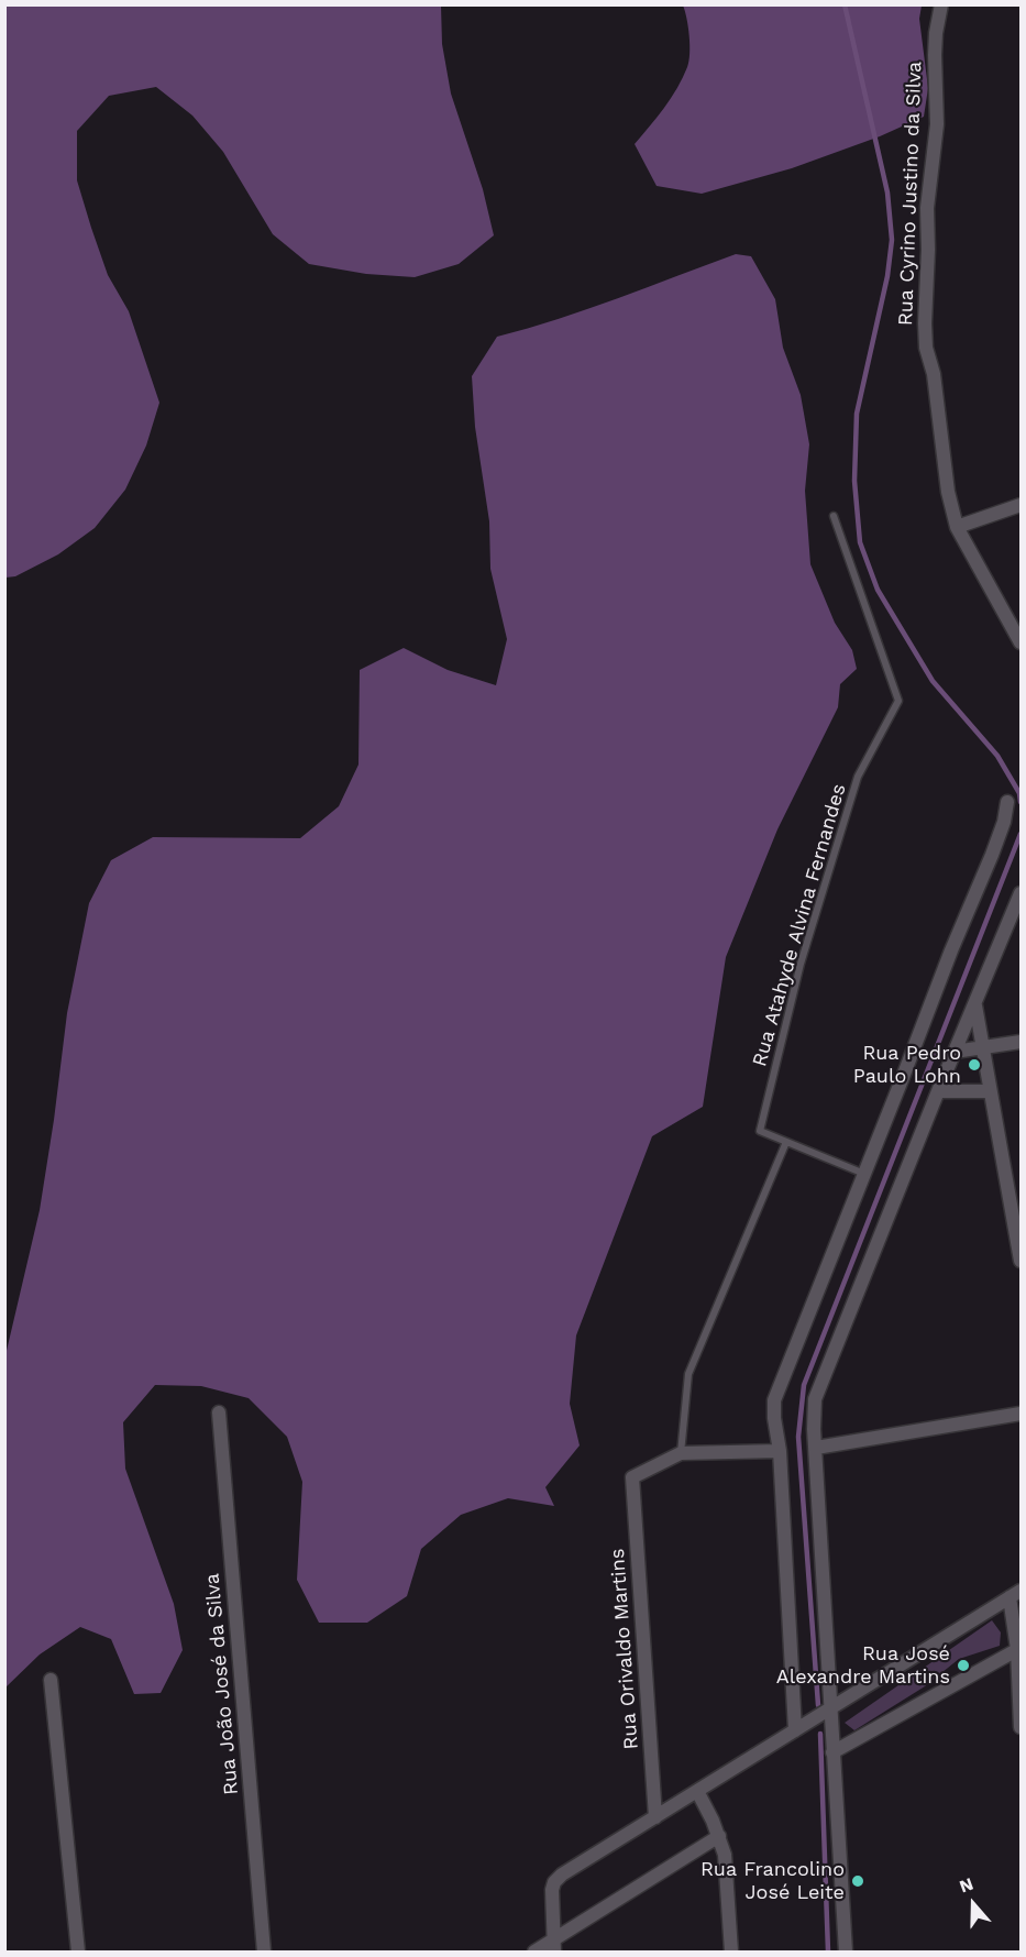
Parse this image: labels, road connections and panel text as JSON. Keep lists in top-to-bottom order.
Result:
{
  "streets": {
    "street": ["Rua Cyrino Justino da Silva", "Rua Orivaldo Martins", "Rua João José da Silva"],
    "lane": ["Rua Atahyde Alvina Fernandes"]
  },
  "places": ["Rua Pedro Paulo Lohn", "Rua José Alexandre Martins", "Rua Francolino José Leite"],
  "north": "top"
}
